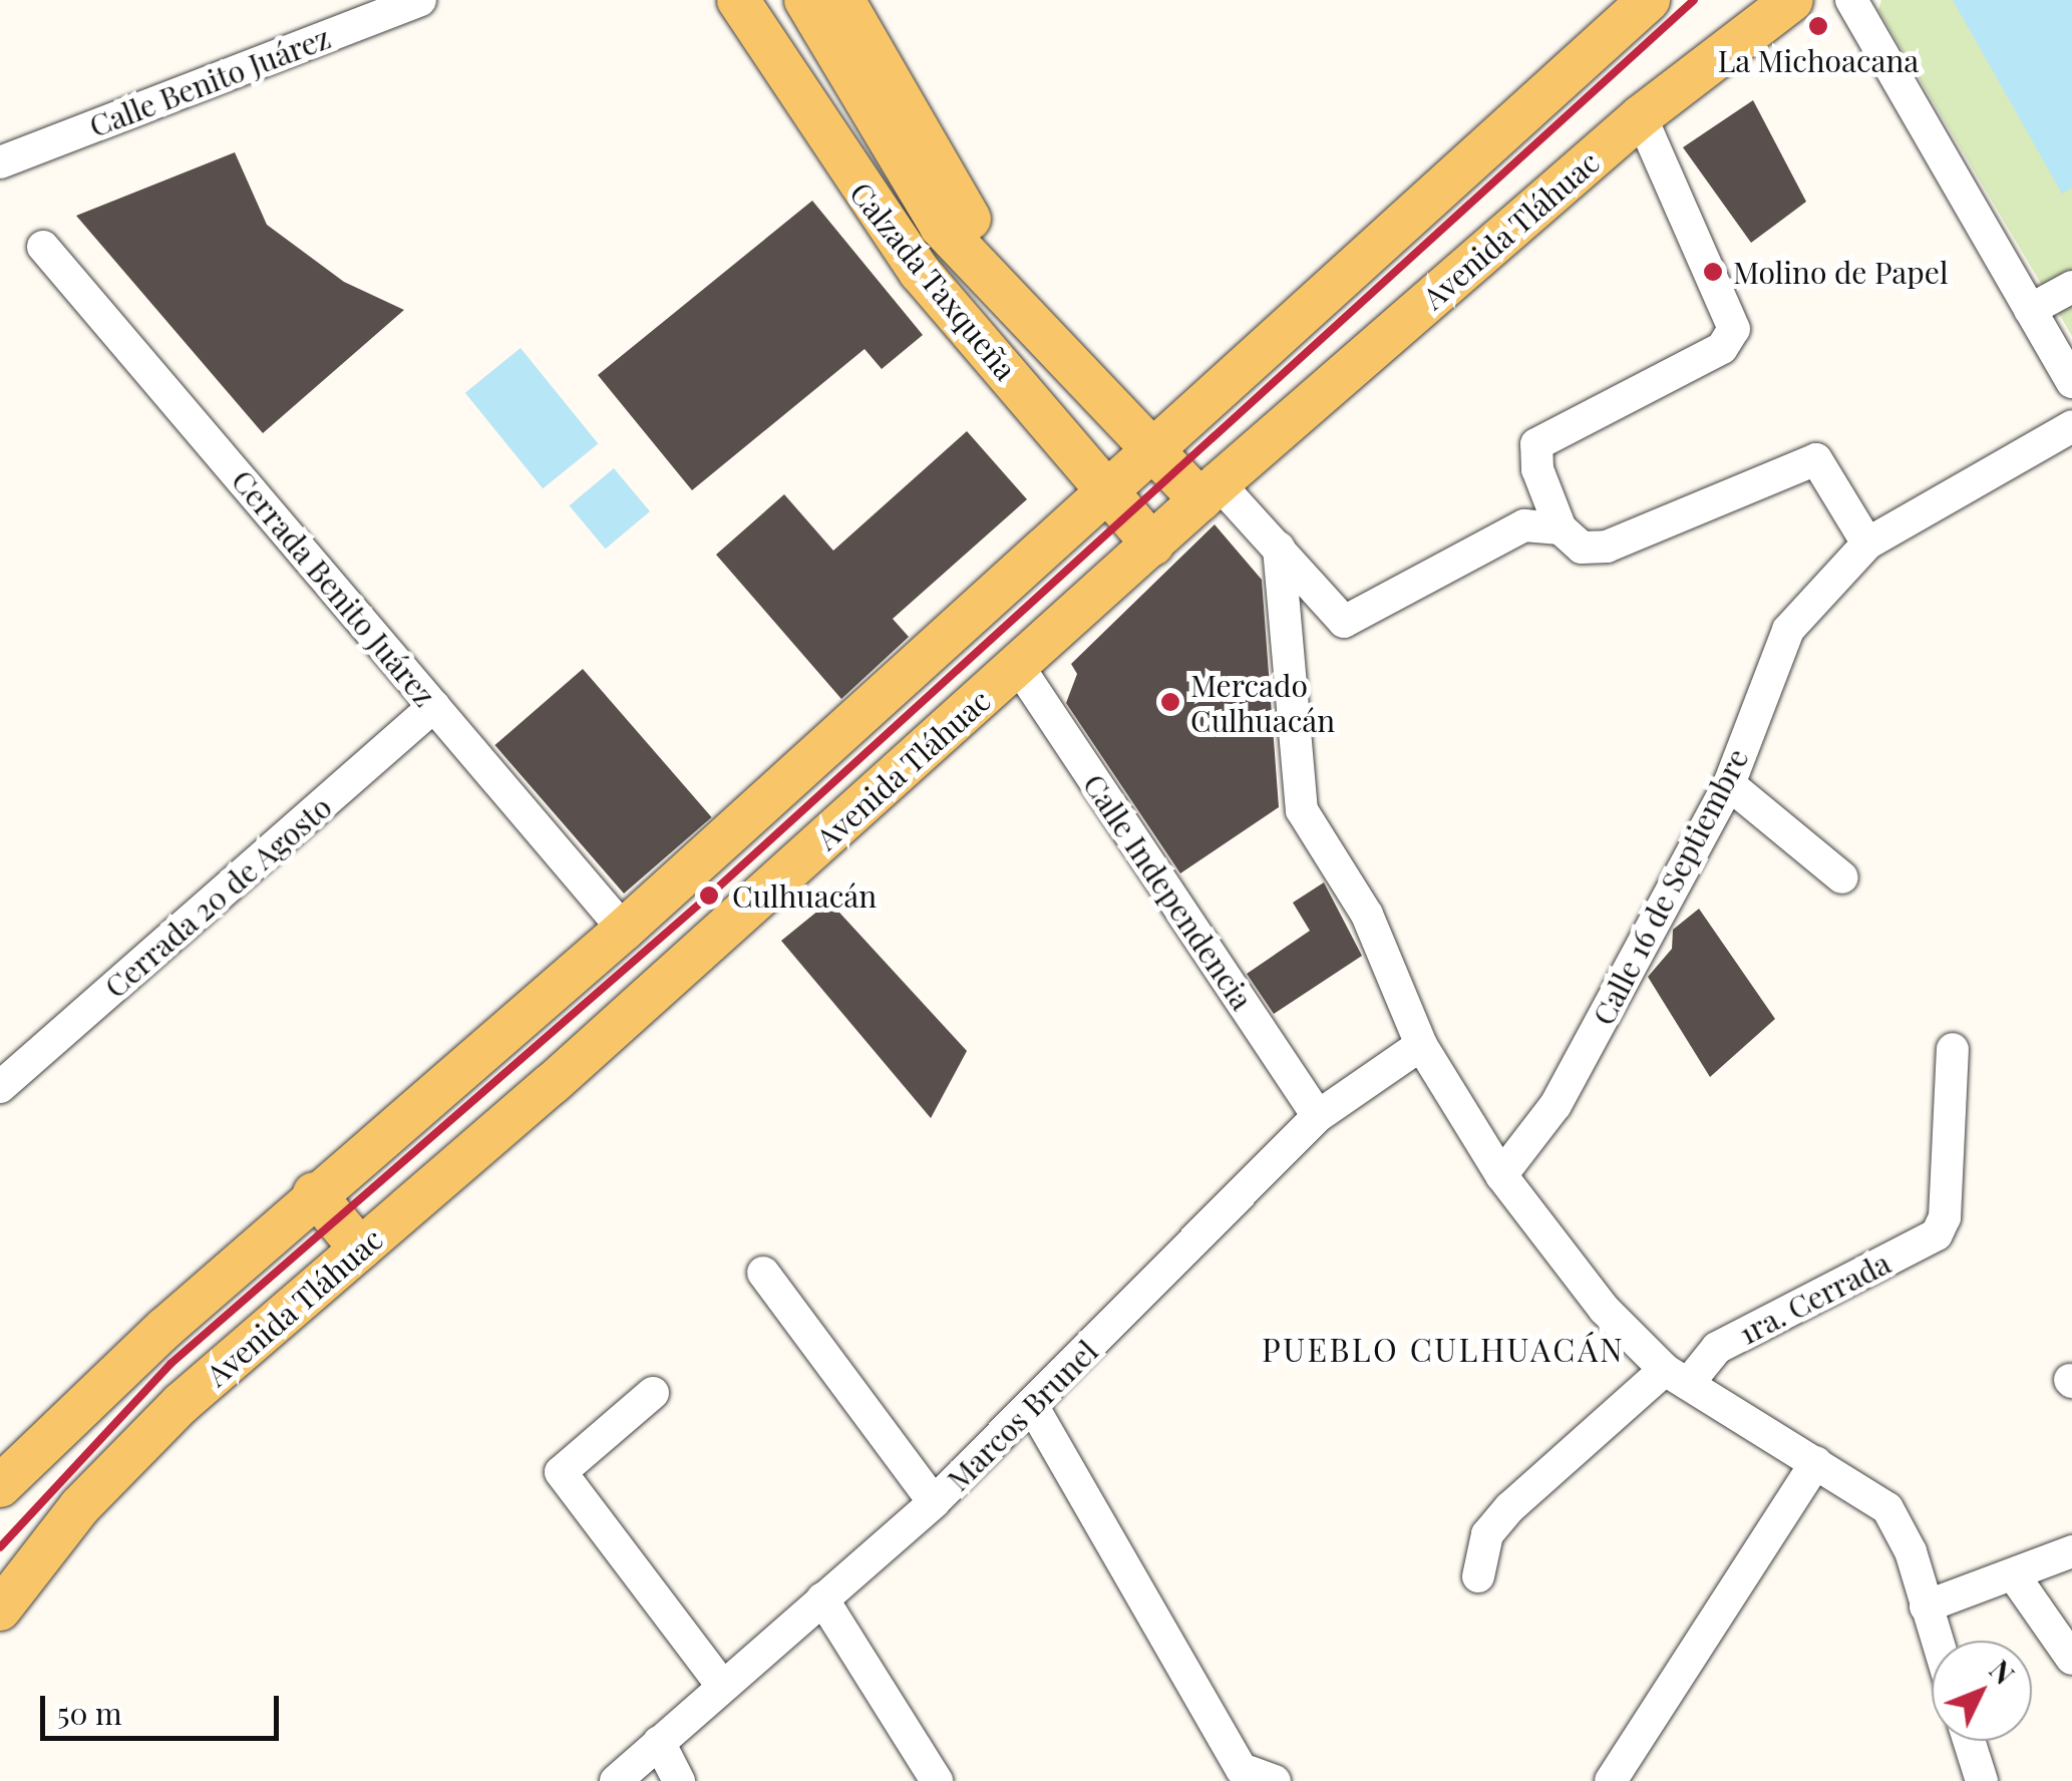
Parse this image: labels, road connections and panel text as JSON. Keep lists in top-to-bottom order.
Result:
{
  "streets": {
    "main road": ["Avenida Tláhuac", "Calzada Taxqueña"],
    "street": [
      "Calle Benito Juárez",
      "Cerrada Benito Juárez",
      "Calle 16 de Septiembre",
      "Calle Independencia",
      "Cerrada 20 de Agosto",
      "1ra. Cerrada",
      "Marcos Brunel"
    ]
  },
  "crossings": [
    ["Avenida Tláhuac", "Calzada Taxqueña"],
    ["Avenida Tláhuac", "Calle Independencia"],
    ["Cerrada Benito Juárez", "Cerrada 20 de Agosto"],
    ["Calle Independencia", "Marcos Brunel"]
  ],
  "districts": ["PUEBLO CULHUACÁN"],
  "places": [
    "La Michoacana",
    "Molino de Papel",
    "Mercado Culhuacán",
    "Culhuacán"
  ],
  "scale_bar": "50 m",
  "north": "top right"
}
